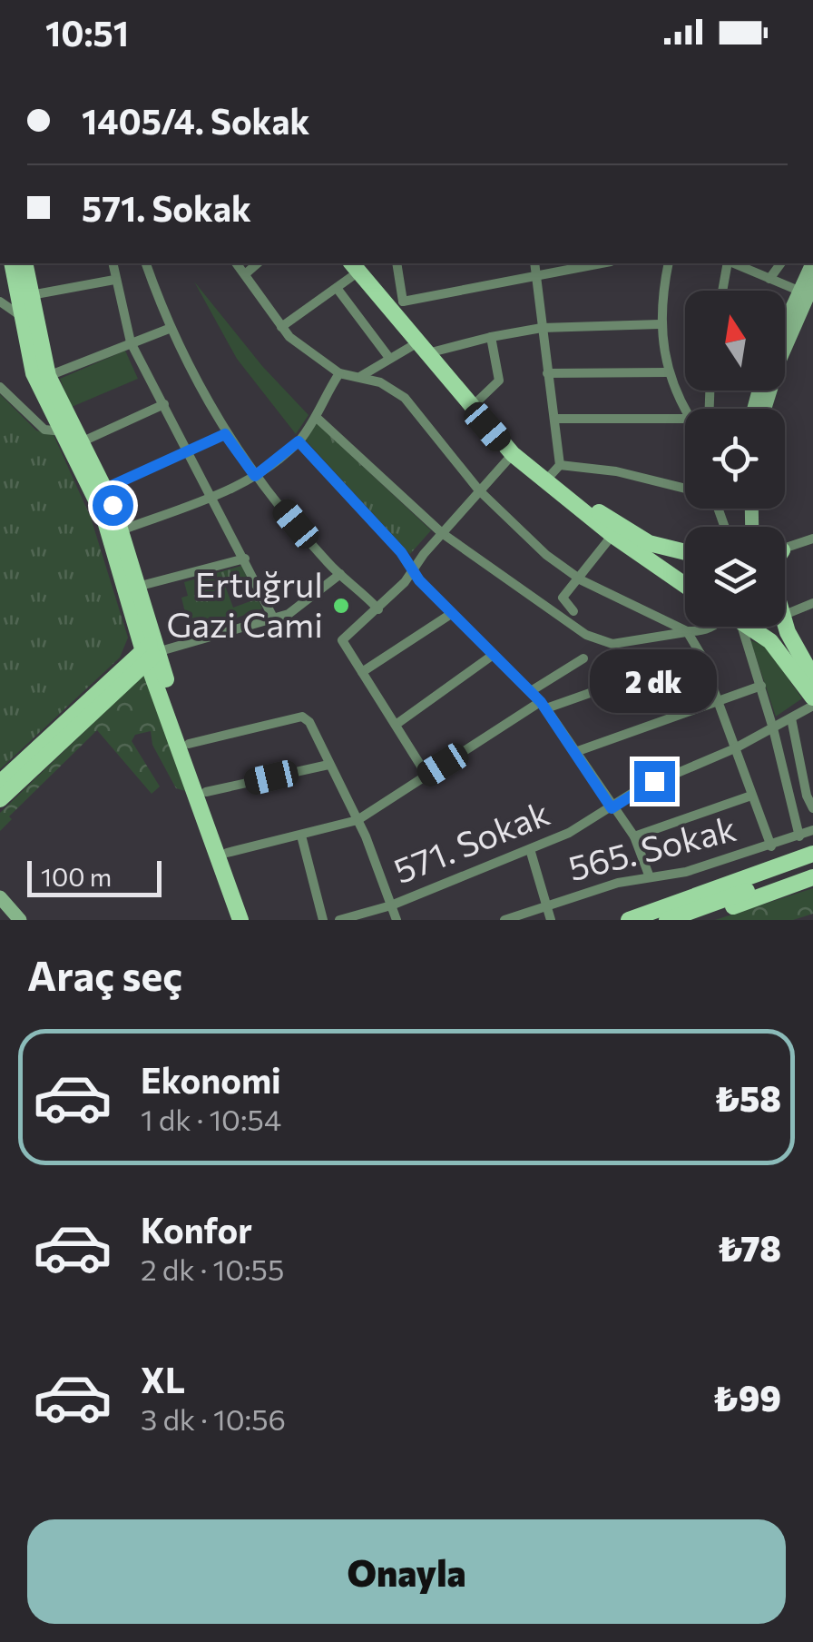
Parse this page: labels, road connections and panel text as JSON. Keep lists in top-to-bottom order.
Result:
{
  "streets": {
    "street": ["571. Sokak", "565. Sokak"]
  },
  "places": ["Ertuğrul Gazi Cami"],
  "scale_bar": "100 m",
  "north": "top",
  "page": {
    "status": "10:51",
    "banner": ["1405/4. Sokak", "571. Sokak"],
    "bubble": "2 dk",
    "scale": "100 m",
    "heading": "Araç seç",
    "list": [
      {
        "name": "Ekonomi",
        "note": "1 dk · 10:54",
        "value": "₺58"
      },
      {
        "name": "Konfor",
        "note": "2 dk · 10:55",
        "value": "₺78"
      },
      {
        "name": "XL",
        "note": "3 dk · 10:56",
        "value": "₺99"
      }
    ],
    "buttons": "Onayla"
  }
}
